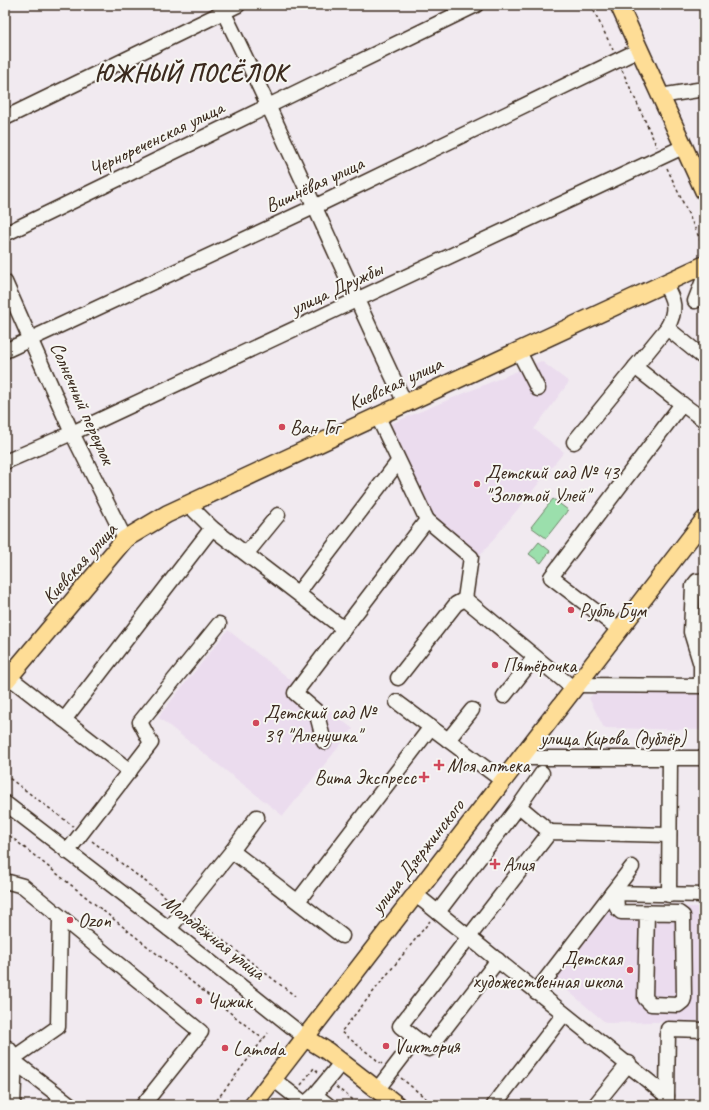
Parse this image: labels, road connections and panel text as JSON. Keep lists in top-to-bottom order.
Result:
{
  "streets": {
    "main road": ["Киевская улица", "улица Дзержинского", "Молодёжная улица"],
    "street": [
      "Чернореченская улица",
      "Вишнёвая улица",
      "улица Дружбы",
      "Солнечный переулок",
      "улица Кирова (дублёр)"
    ]
  },
  "crossings": [
    ["Вишнёвая улица", "Солнечный переулок"],
    ["улица Дружбы", "Солнечный переулок"],
    ["Киевская улица", "Солнечный переулок"],
    ["улица Кирова (дублёр)", "улица Дзержинского"],
    ["улица Дзержинского", "Молодёжная улица"]
  ],
  "districts": ["ЮЖНЫЙ ПОСЁЛОК"],
  "places": {
    "other": [
      "Ван Гог",
      "Детский сад № 43 \"Золотой Улей\"",
      "Рубль Бум",
      "Пятёрочка",
      "Детский сад № 39 \"Аленушка\"",
      "Ozon",
      "Детская художественная школа",
      "Чижик",
      "Vиктория",
      "Lamoda"
    ],
    "health": ["Моя аптека", "Вита Экспресс", "Алия"]
  }
}
